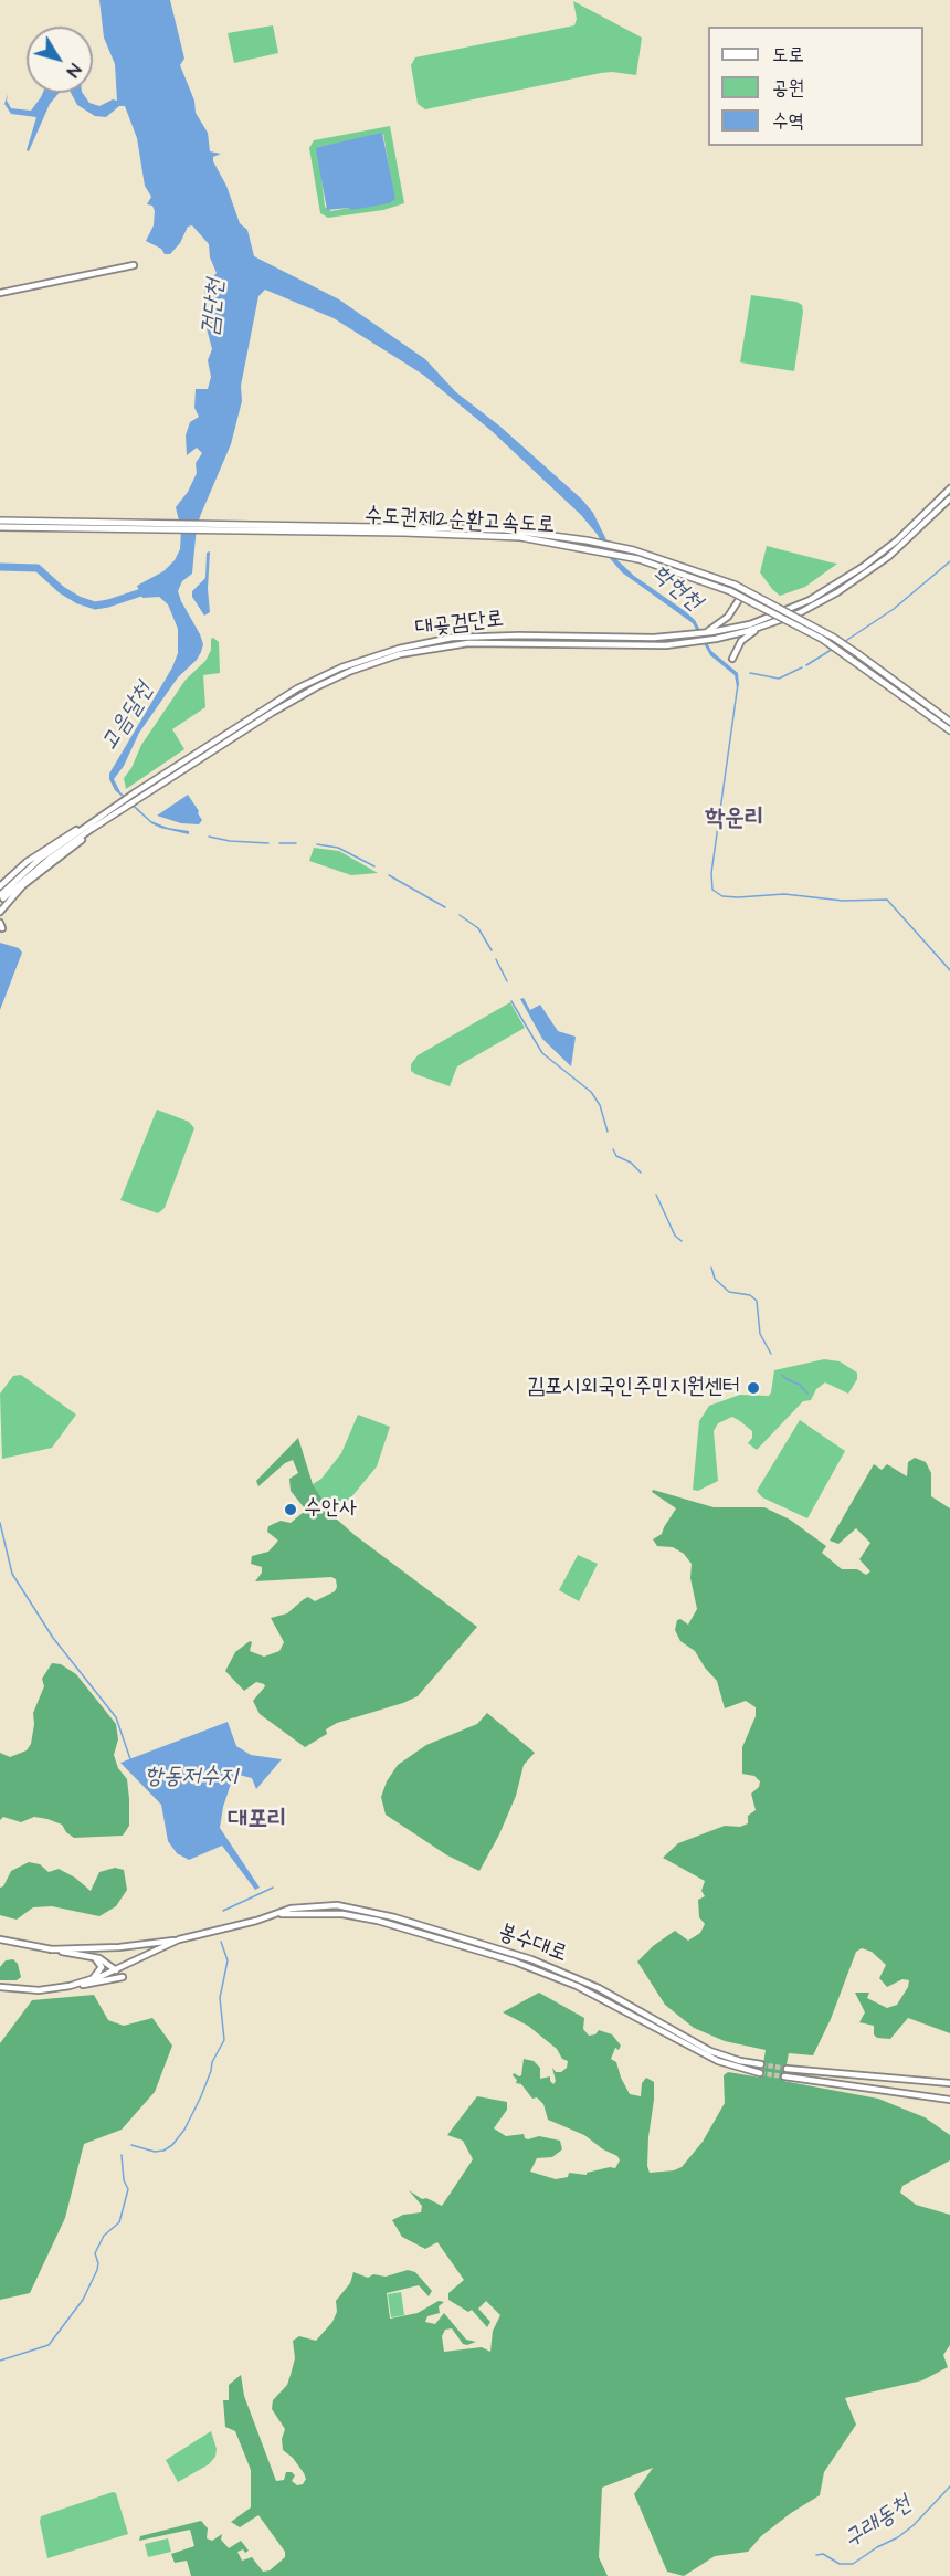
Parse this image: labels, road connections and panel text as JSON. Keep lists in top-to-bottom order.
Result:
{
  "streets": {
    "highway": ["수도권제2순환고속도로"],
    "main road": ["대곶검단로", "봉수대로"]
  },
  "districts": ["학운리", "대포리"],
  "water": [
    "검단천",
    "학현천",
    "고음달천",
    "항동저수지",
    "구래동천"
  ],
  "places": ["김포시외국인주민지원센터", "수안사"],
  "legend": ["도로", "공원", "수역"],
  "north": "bottom right"
}
